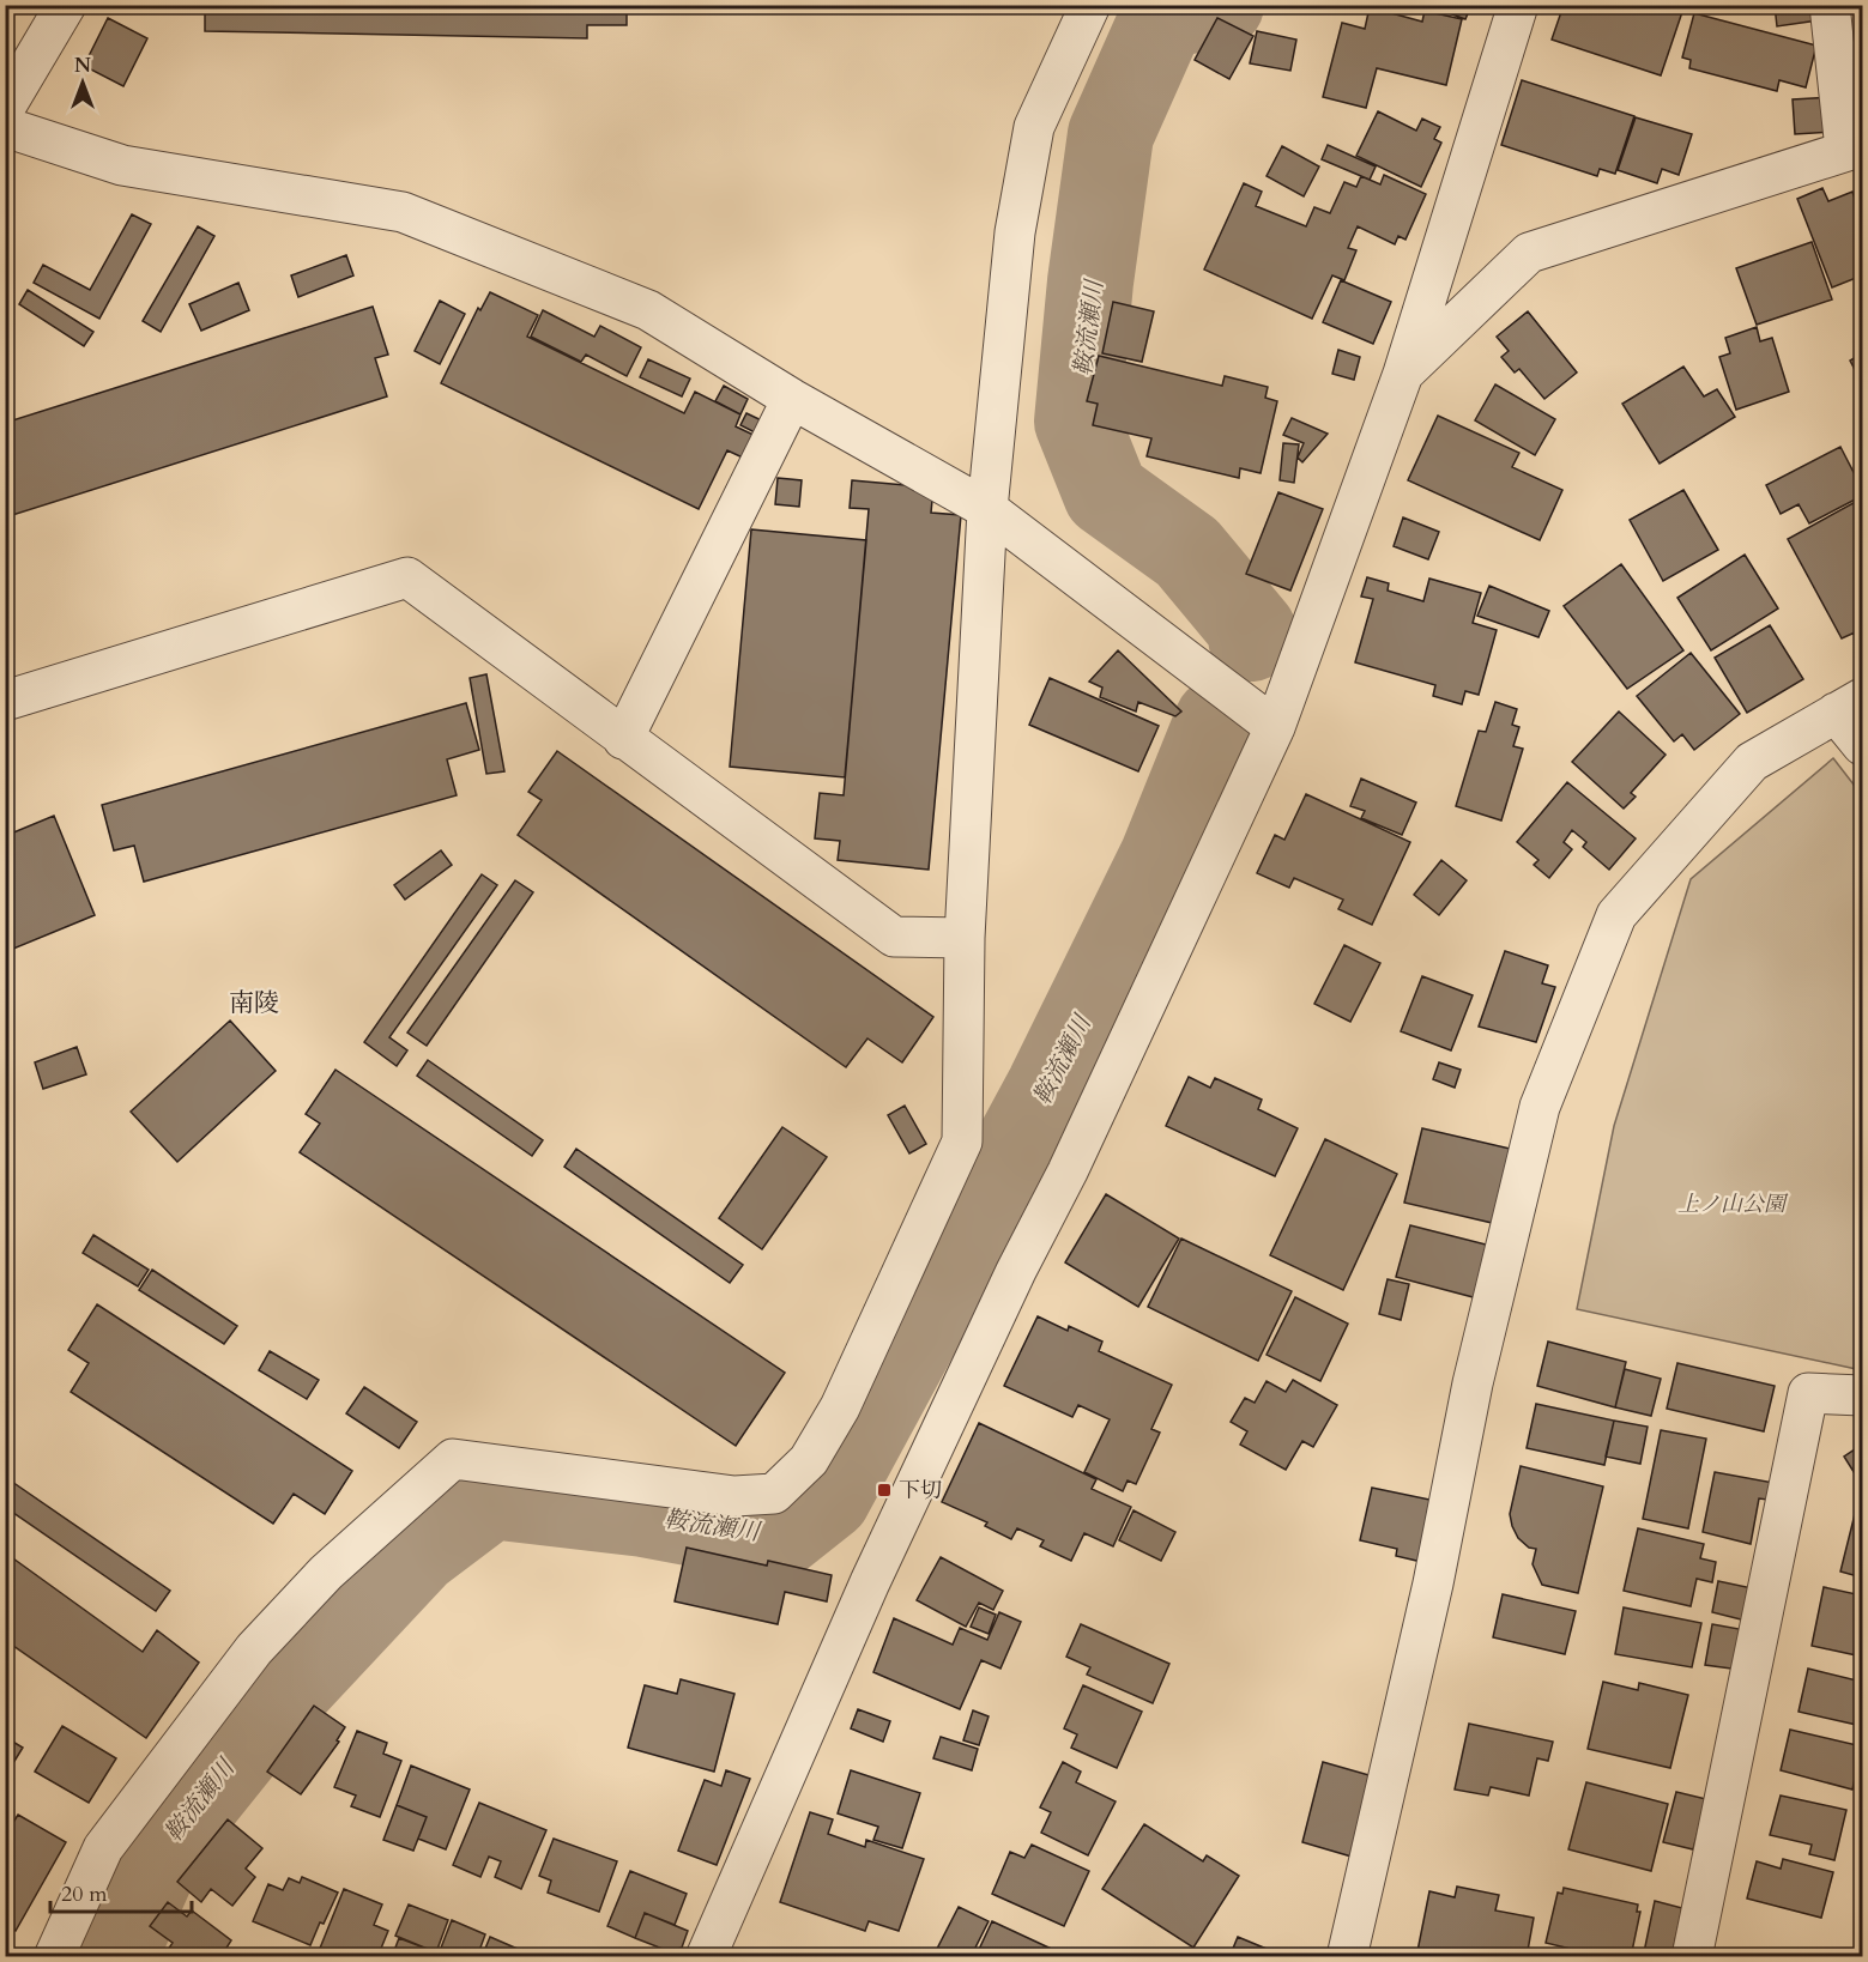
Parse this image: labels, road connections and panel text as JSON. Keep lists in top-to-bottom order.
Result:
{
  "districts": ["南陵"],
  "water": ["鞍流瀬川"],
  "parks": ["上ノ山公園"],
  "places": {
    "transit": ["下切"]
  },
  "scale_bar": "20 m",
  "north": "top"
}
